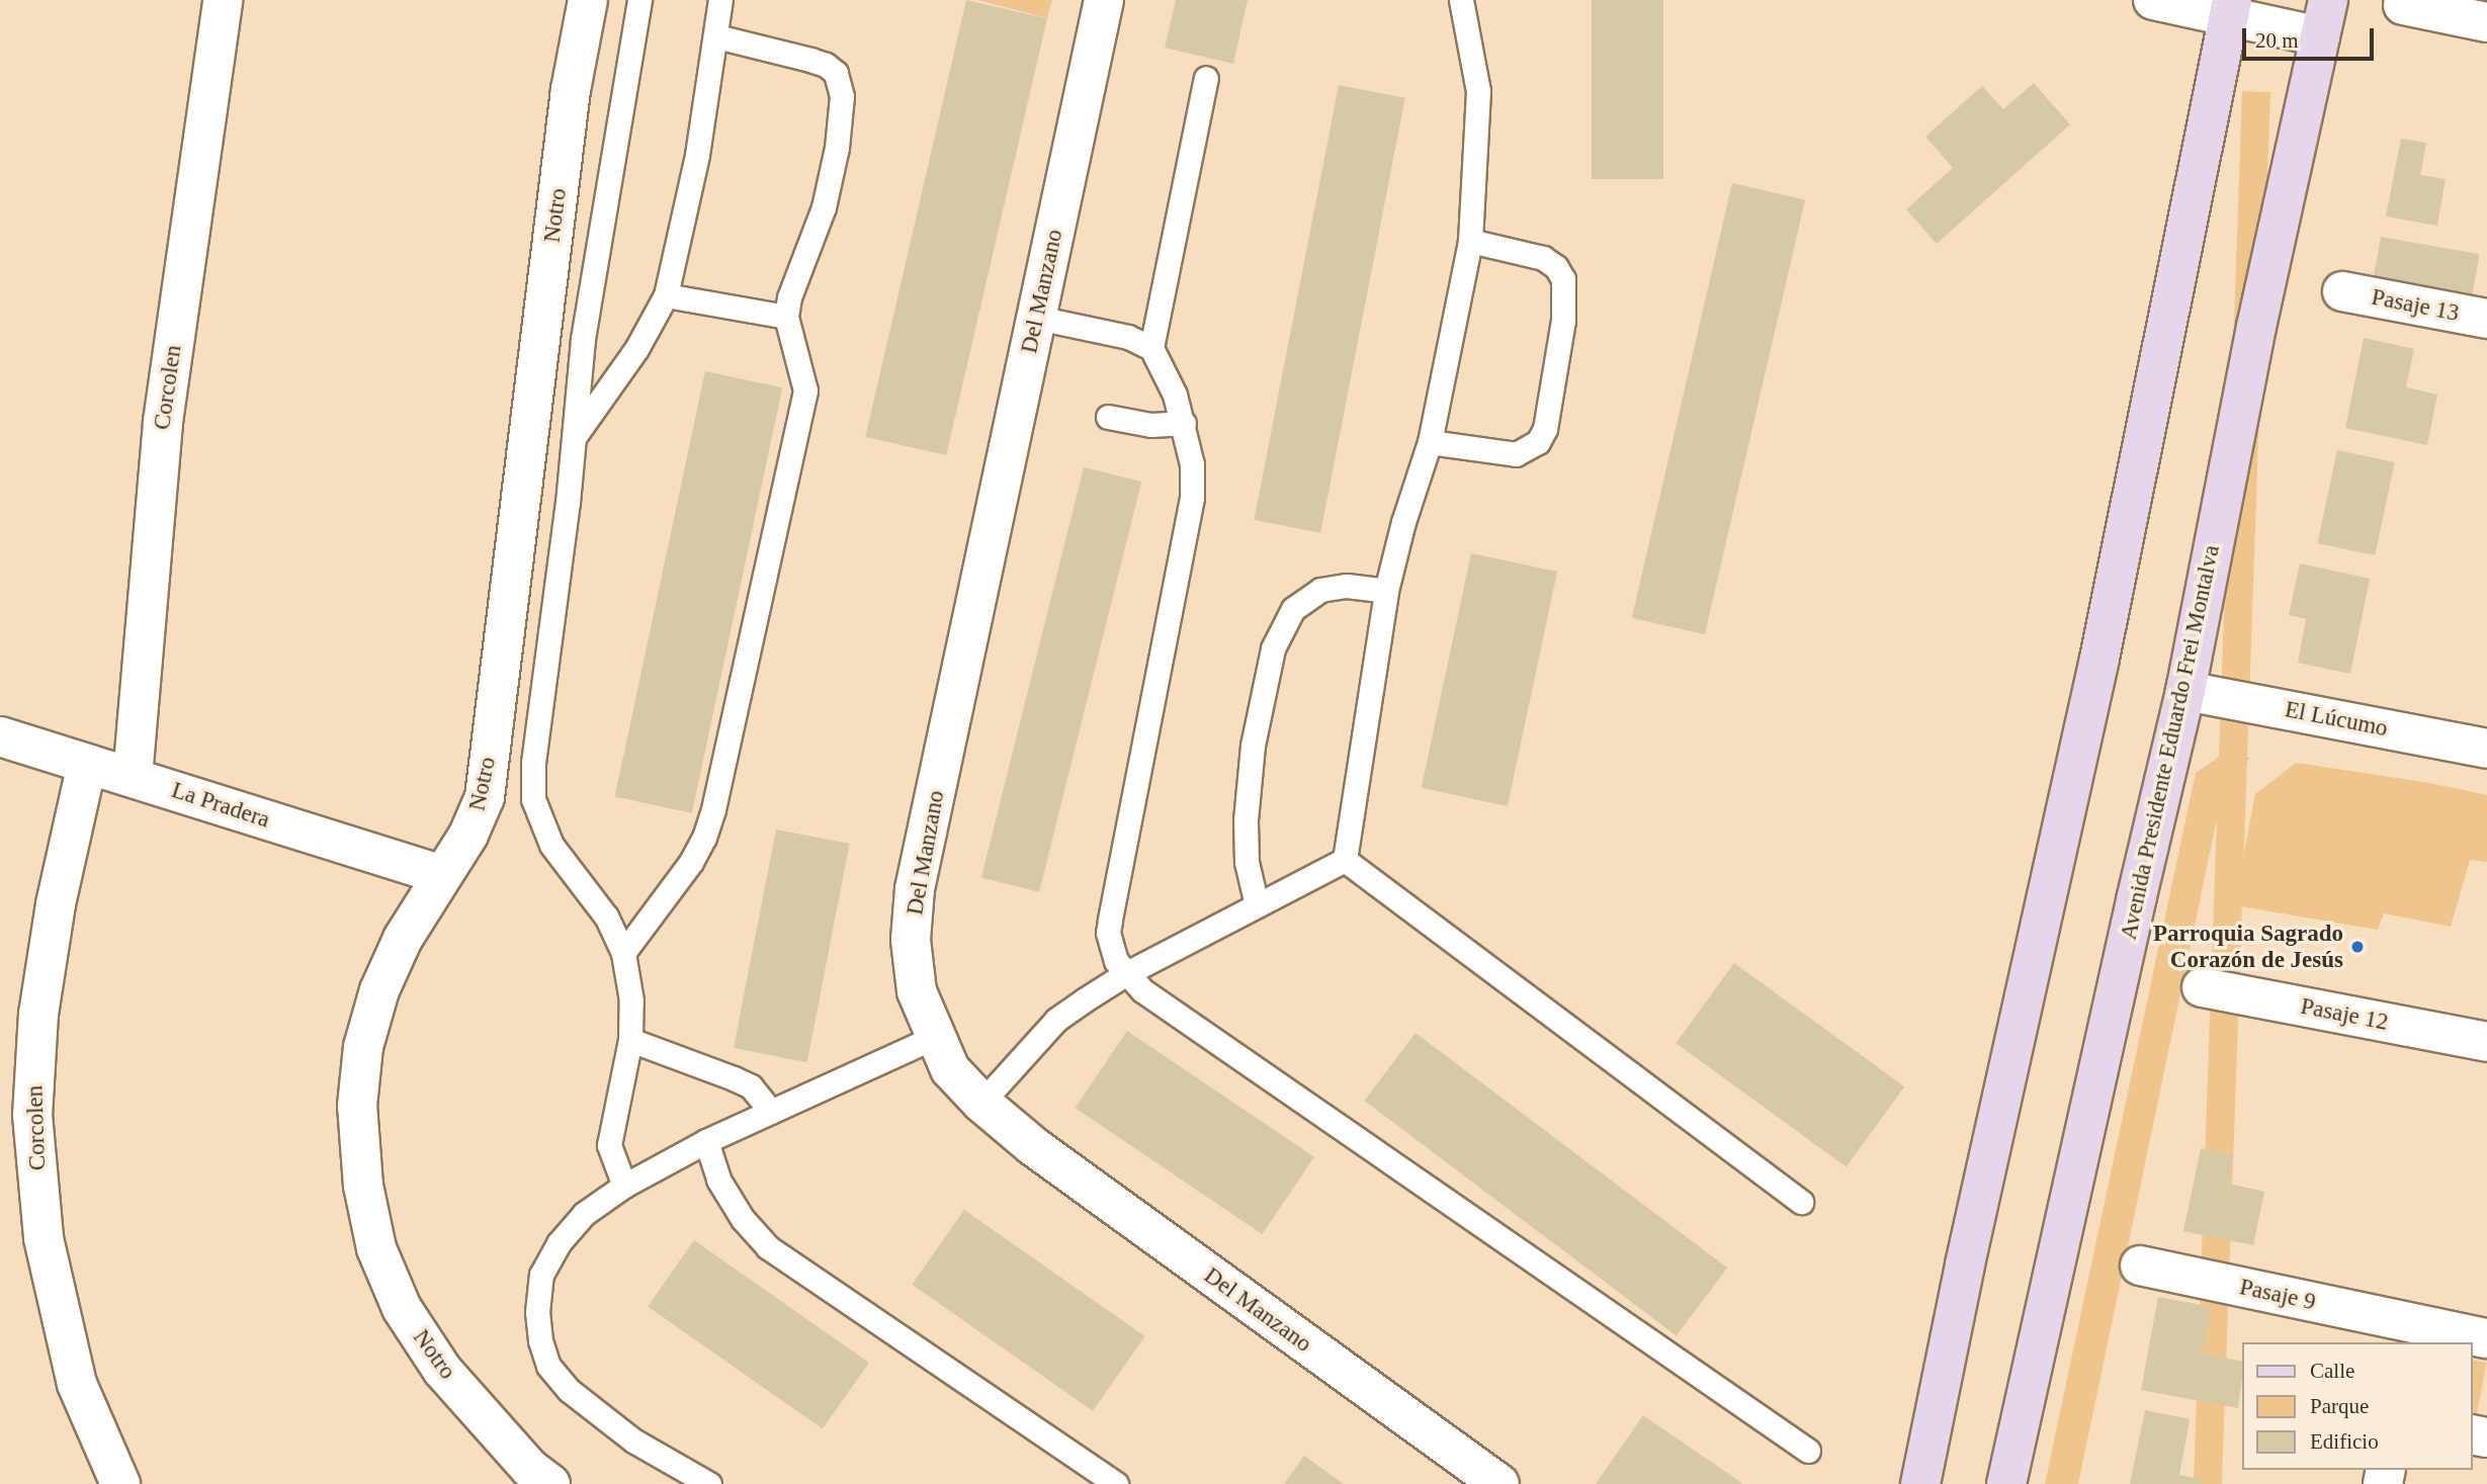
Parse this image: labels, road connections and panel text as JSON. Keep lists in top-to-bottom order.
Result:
{
  "streets": {
    "main road": ["Avenida Presidente Eduardo Frei Montalva"],
    "street": [
      "Notro",
      "Del Manzano",
      "Pasaje 13",
      "Corcolen",
      "El Lúcumo",
      "La Pradera",
      "Pasaje 12",
      "Pasaje 9"
    ]
  },
  "crossings": [
    ["Notro", "La Pradera"],
    ["Corcolen", "La Pradera"],
    ["El Lúcumo", "Avenida Presidente Eduardo Frei Montalva"]
  ],
  "places": ["Parroquia Sagrado Corazón de Jesús"],
  "legend": ["Calle", "Parque", "Edificio"],
  "scale_bar": "20 m"
}
